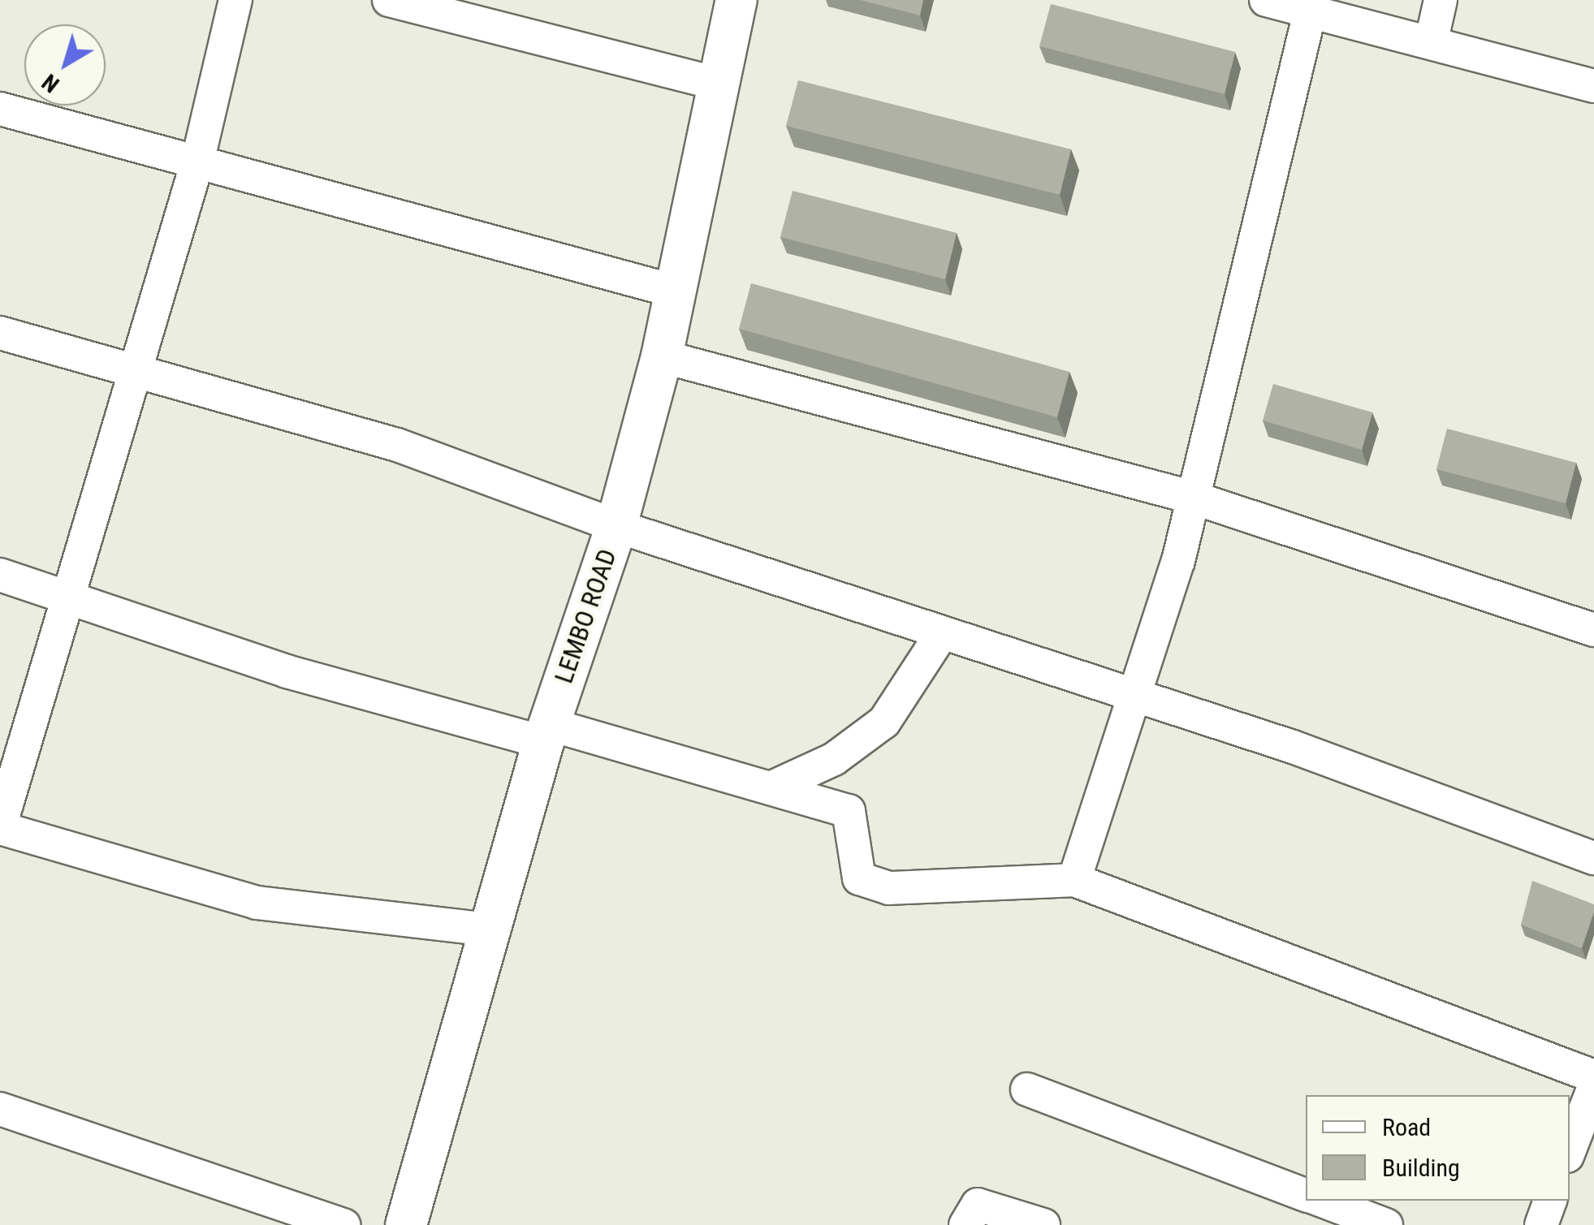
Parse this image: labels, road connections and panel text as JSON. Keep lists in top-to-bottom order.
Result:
{
  "streets": {
    "street": ["LEMBO ROAD"]
  },
  "legend": ["Road", "Building"],
  "north": "bottom left"
}
